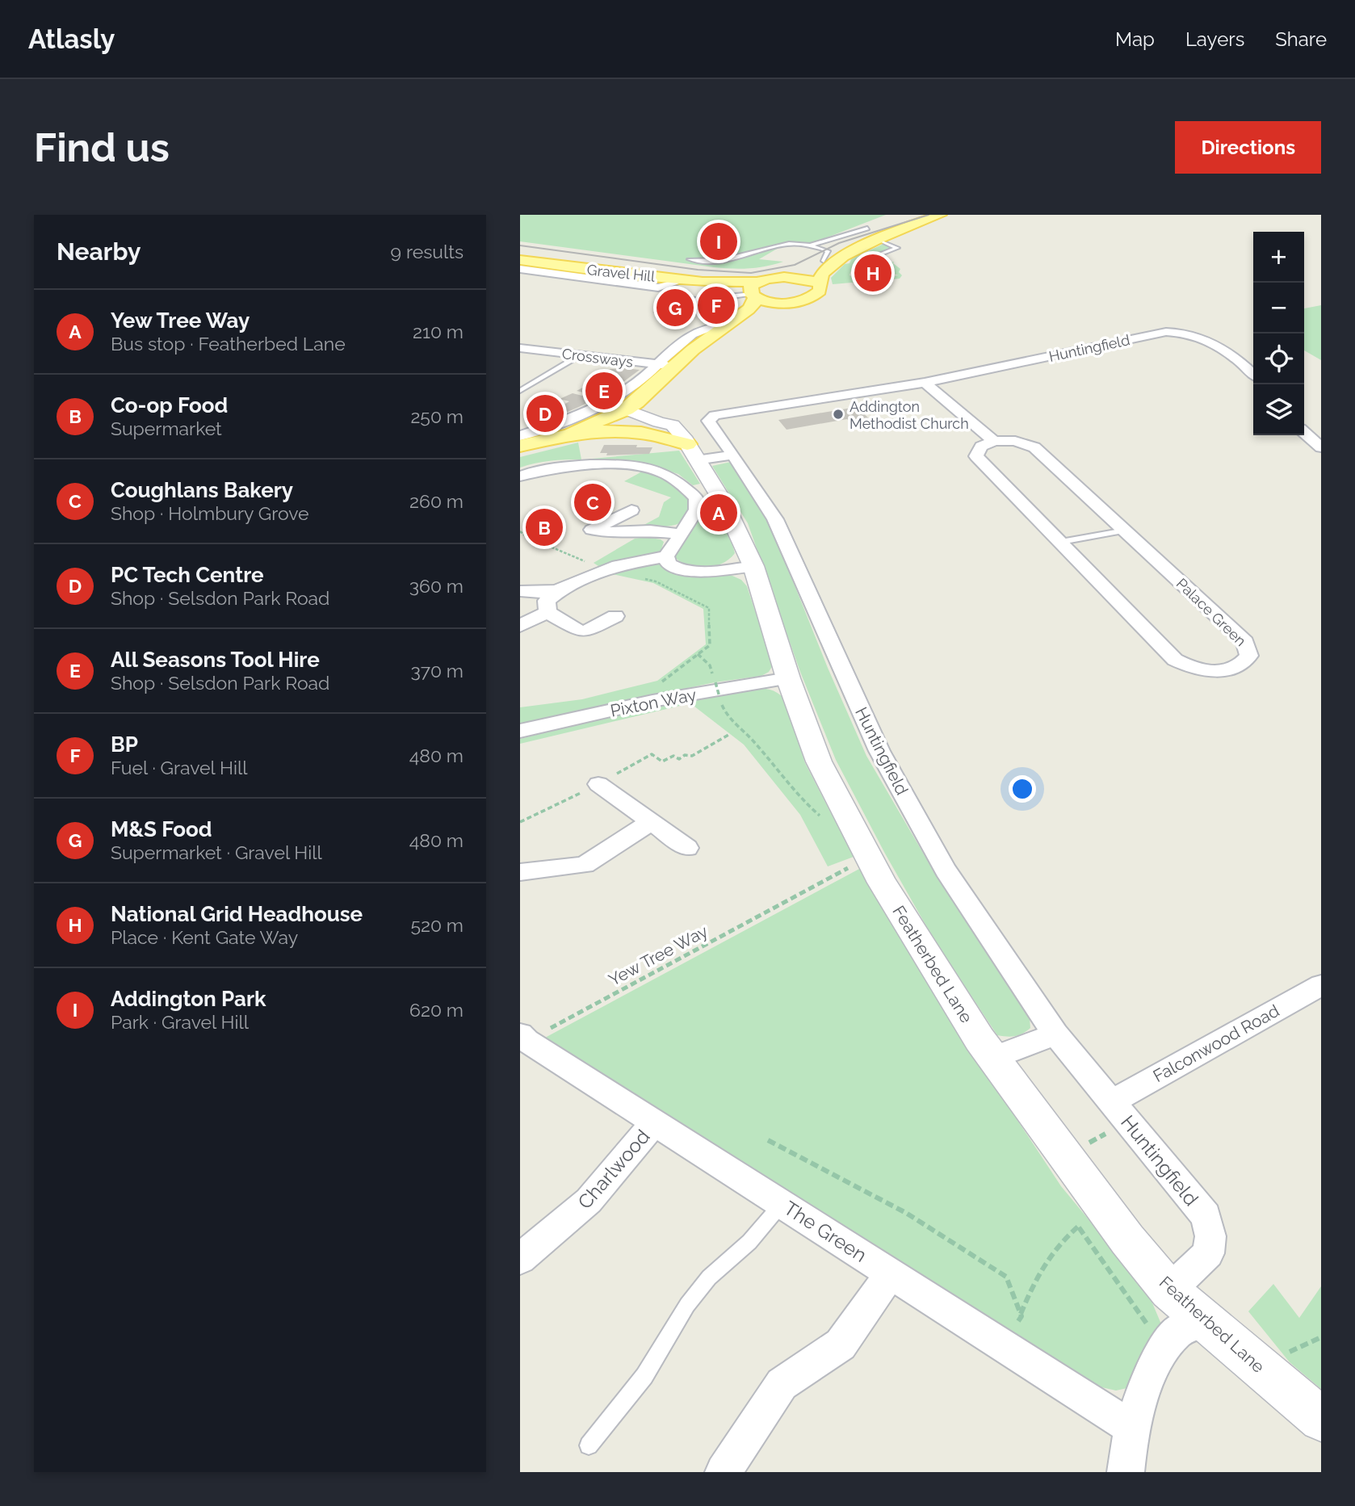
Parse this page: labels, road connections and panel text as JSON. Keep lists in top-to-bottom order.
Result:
{
  "streets": {
    "main road": ["Gravel Hill"],
    "street": [
      "Huntingfield",
      "Crossways",
      "Palace Green",
      "Pixton Way",
      "Featherbed Lane",
      "Falconwood Road",
      "Charlwood",
      "The Green"
    ],
    "path": ["Yew Tree Way"]
  },
  "crossings": [
    ["Huntingfield", "Featherbed Lane"],
    ["Huntingfield", "Falconwood Road"],
    ["Pixton Way", "Featherbed Lane"],
    ["Yew Tree Way", "Featherbed Lane"],
    ["Yew Tree Way", "The Green"],
    ["Charlwood", "The Green"]
  ],
  "places": ["Addington Methodist Church"],
  "page": {
    "header": "Atlasly",
    "nav": ["Map", "Layers", "Share"],
    "buttons": "Directions",
    "title": "Find us",
    "heading": ["Nearby", "9 results"],
    "pins": [
      "I",
      "H",
      "F",
      "G",
      "E",
      "D",
      "C",
      "A",
      "B"
    ],
    "map_buttons": ["+", "−"],
    "list": [
      {
        "mark": "A",
        "name": "Yew Tree Way",
        "note": "Bus stop · Featherbed Lane",
        "value": "210 m"
      },
      {
        "mark": "B",
        "name": "Co-op Food",
        "note": "Supermarket",
        "value": "250 m"
      },
      {
        "mark": "C",
        "name": "Coughlans Bakery",
        "note": "Shop · Holmbury Grove",
        "value": "260 m"
      },
      {
        "mark": "D",
        "name": "PC Tech Centre",
        "note": "Shop · Selsdon Park Road",
        "value": "360 m"
      },
      {
        "mark": "E",
        "name": "All Seasons Tool Hire",
        "note": "Shop · Selsdon Park Road",
        "value": "370 m"
      },
      {
        "mark": "F",
        "name": "BP",
        "note": "Fuel · Gravel Hill",
        "value": "480 m"
      },
      {
        "mark": "G",
        "name": "M&S Food",
        "note": "Supermarket · Gravel Hill",
        "value": "480 m"
      },
      {
        "mark": "H",
        "name": "National Grid Headhouse",
        "note": "Place · Kent Gate Way",
        "value": "520 m"
      },
      {
        "mark": "I",
        "name": "Addington Park",
        "note": "Park · Gravel Hill",
        "value": "620 m"
      }
    ]
  }
}
